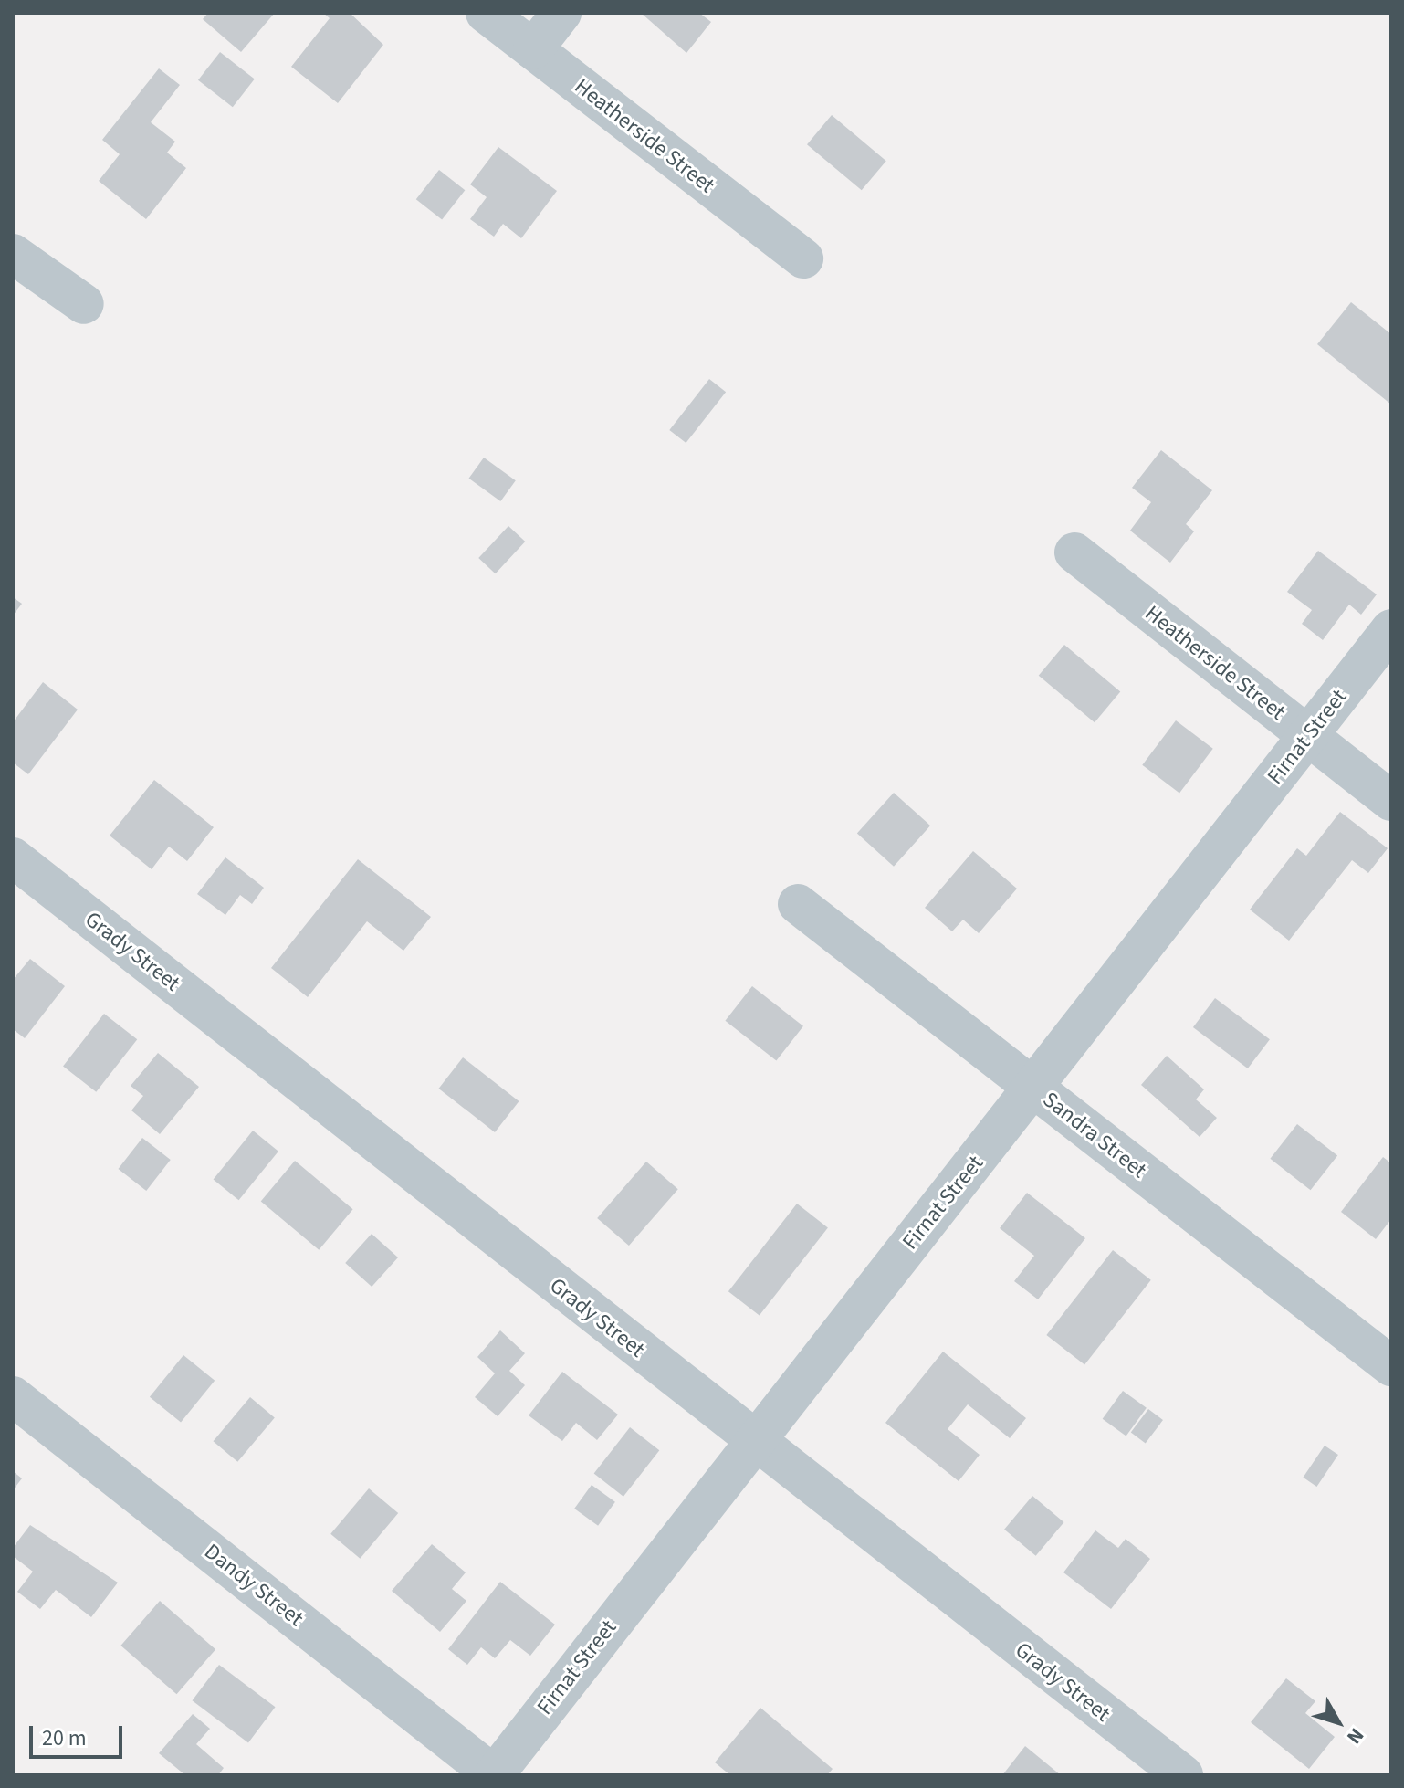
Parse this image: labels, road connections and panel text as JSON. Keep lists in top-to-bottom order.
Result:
{
  "streets": {
    "street": [
      "Heatherside Street",
      "Firnat Street",
      "Grady Street",
      "Sandra Street",
      "Dandy Street"
    ]
  },
  "crossings": [
    ["Heatherside Street", "Firnat Street"],
    ["Firnat Street", "Grady Street"],
    ["Firnat Street", "Sandra Street"],
    ["Firnat Street", "Dandy Street"]
  ],
  "scale_bar": "20 m",
  "north": "bottom right"
}
